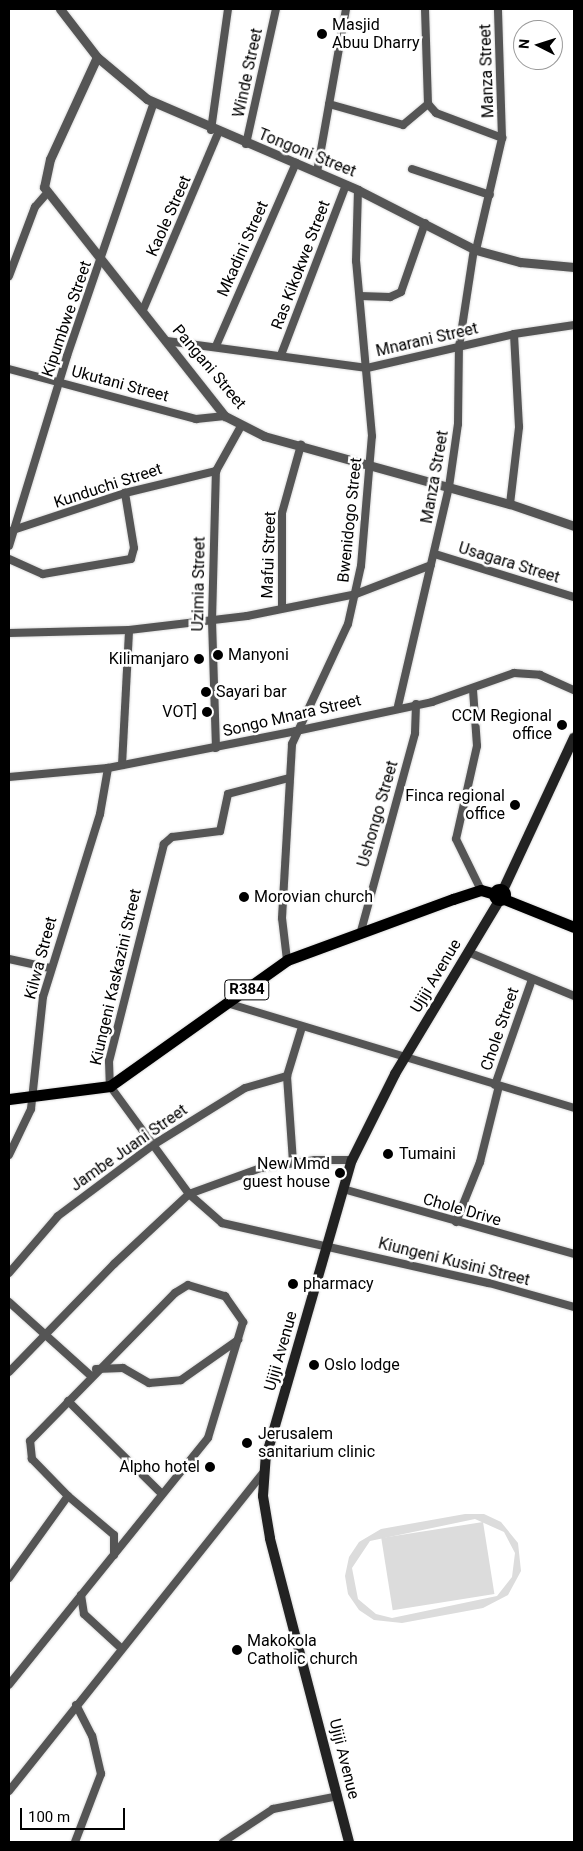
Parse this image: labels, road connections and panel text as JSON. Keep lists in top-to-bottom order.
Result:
{
  "streets": {
    "main road": ["Ujiji Avenue", "R384"],
    "street": [
      "Manza Street",
      "Winde Street",
      "Tongoni Street",
      "Kaole Street",
      "Mkadini Street",
      "Ras Kikokwe Street",
      "Kipumbwe Street",
      "Mnarani Street",
      "Pangani Street",
      "Ukutani Street",
      "Kunduchi Street",
      "Bwenidogo Street",
      "Mafui Street",
      "Usagara Street",
      "Uzimia Street",
      "Songo Mnara Street",
      "Ushongo Street",
      "Kilwa Street",
      "Kiungeni Kaskazini Street",
      "Chole Street",
      "Jambe Juani Street",
      "Chole Drive",
      "Kiungeni Kusini Street"
    ]
  },
  "crossings": [
    ["Manza Street", "Tongoni Street"],
    ["Manza Street", "Mnarani Street"],
    ["Manza Street", "Pangani Street"],
    ["Manza Street", "Usagara Street"],
    ["Manza Street", "Songo Mnara Street"],
    ["Winde Street", "Tongoni Street"],
    ["Tongoni Street", "Kaole Street"],
    ["Tongoni Street", "Mkadini Street"],
    ["Tongoni Street", "Ras Kikokwe Street"],
    ["Tongoni Street", "Kipumbwe Street"],
    ["Tongoni Street", "Bwenidogo Street"],
    ["Kaole Street", "Pangani Street"],
    ["Mkadini Street", "Mnarani Street"],
    ["Ras Kikokwe Street", "Mnarani Street"],
    ["Kipumbwe Street", "Pangani Street"],
    ["Kipumbwe Street", "Ukutani Street"],
    ["Kipumbwe Street", "Kunduchi Street"],
    ["Mnarani Street", "Pangani Street"],
    ["Mnarani Street", "Bwenidogo Street"],
    ["Pangani Street", "Ukutani Street"],
    ["Pangani Street", "Bwenidogo Street"],
    ["Pangani Street", "Mafui Street"],
    ["Pangani Street", "Uzimia Street"],
    ["Kunduchi Street", "Uzimia Street"],
    ["Bwenidogo Street", "Songo Mnara Street"],
    ["Bwenidogo Street", "Kiungeni Kaskazini Street"],
    ["Bwenidogo Street", "R384"],
    ["Uzimia Street", "Songo Mnara Street"],
    ["Songo Mnara Street", "Ushongo Street"],
    ["Songo Mnara Street", "Kilwa Street"],
    ["Ushongo Street", "R384"],
    ["Kilwa Street", "R384"],
    ["Ujiji Avenue", "Kiungeni Kaskazini Street"],
    ["Ujiji Avenue", "Chole Drive"],
    ["Ujiji Avenue", "Kiungeni Kusini Street"],
    ["Kiungeni Kaskazini Street", "R384"],
    ["Kiungeni Kaskazini Street", "Jambe Juani Street"],
    ["Kiungeni Kaskazini Street", "Kiungeni Kusini Street"],
    ["Chole Street", "Chole Drive"]
  ],
  "places": [
    "Masjid Abuu Dharry",
    "Manyoni",
    "Kilimanjaro",
    "Sayari bar",
    "VOT]",
    "CCM Regional office",
    "Finca regional office",
    "Morovian church",
    "Tumaini",
    "New Mmd guest house",
    "pharmacy",
    "Oslo lodge",
    "Jerusalem sanitarium clinic",
    "Alpho hotel",
    "Makokola Catholic church"
  ],
  "scale_bar": "100 m",
  "north": "left"
}
